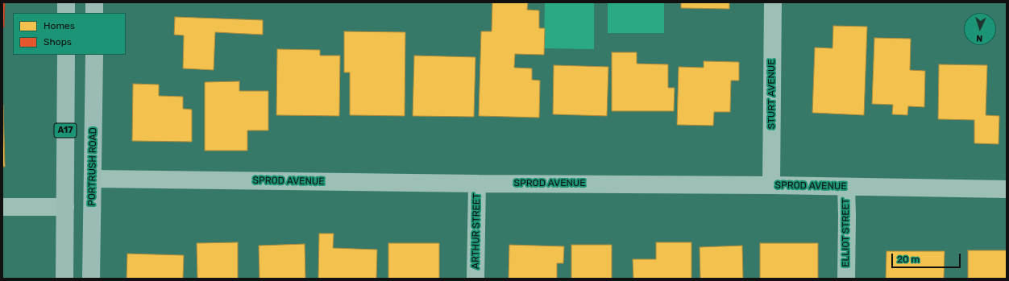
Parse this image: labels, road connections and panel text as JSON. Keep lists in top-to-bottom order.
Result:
{
  "streets": {
    "highway": ["A17", "PORTRUSH ROAD"],
    "street": [
      "STURT AVENUE",
      "SPROD AVENUE",
      "ARTHUR STREET",
      "ELLIOT STREET"
    ]
  },
  "crossings": [
    ["STURT AVENUE", "SPROD AVENUE"],
    ["PORTRUSH ROAD", "SPROD AVENUE"],
    ["SPROD AVENUE", "ARTHUR STREET"],
    ["SPROD AVENUE", "ELLIOT STREET"]
  ],
  "legend": ["Homes", "Shops"],
  "scale_bar": "20 m",
  "north": "bottom"
}
